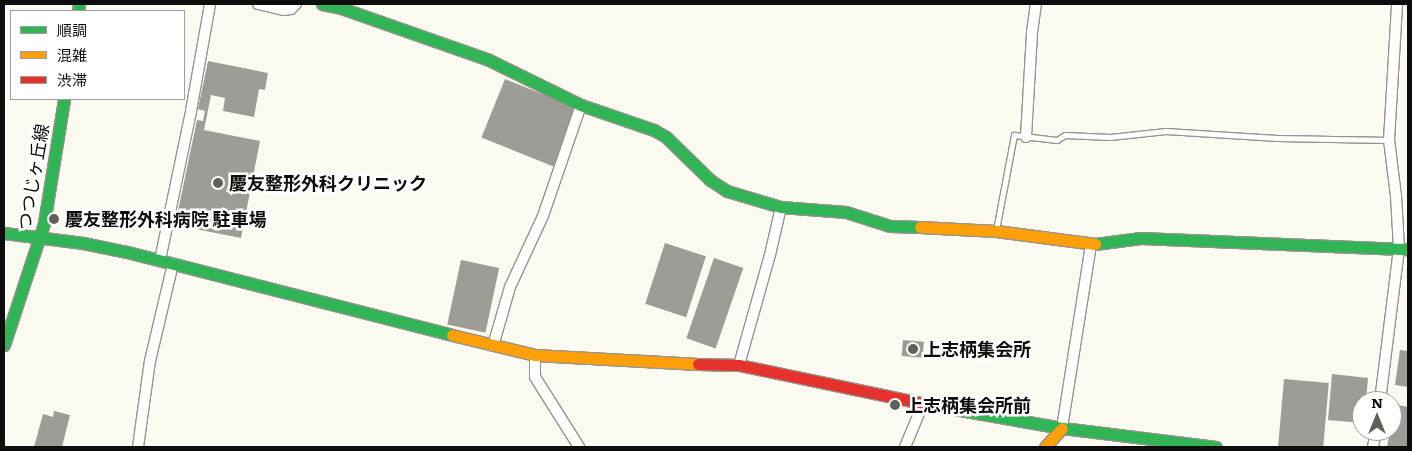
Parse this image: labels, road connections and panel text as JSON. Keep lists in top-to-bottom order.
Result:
{
  "streets": {
    "street": ["つつじヶ丘線"]
  },
  "places": [
    "慶友整形外科クリニック",
    "慶友整形外科病院 駐車場",
    "上志柄集会所",
    "上志柄集会所前"
  ],
  "legend": ["順調", "混雑", "渋滞"],
  "north": "top"
}
